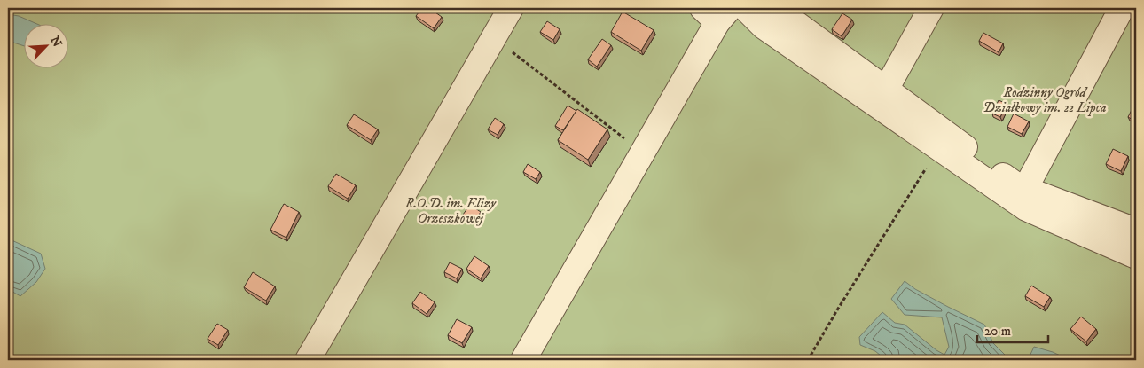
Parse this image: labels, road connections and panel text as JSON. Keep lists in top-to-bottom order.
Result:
{
  "parks": ["Rodzinny Ogród Działkowy im. 22 Lipca", "R.O.D. im. Elizy Orzeszkowej"],
  "scale_bar": "20 m",
  "north": "top right"
}
